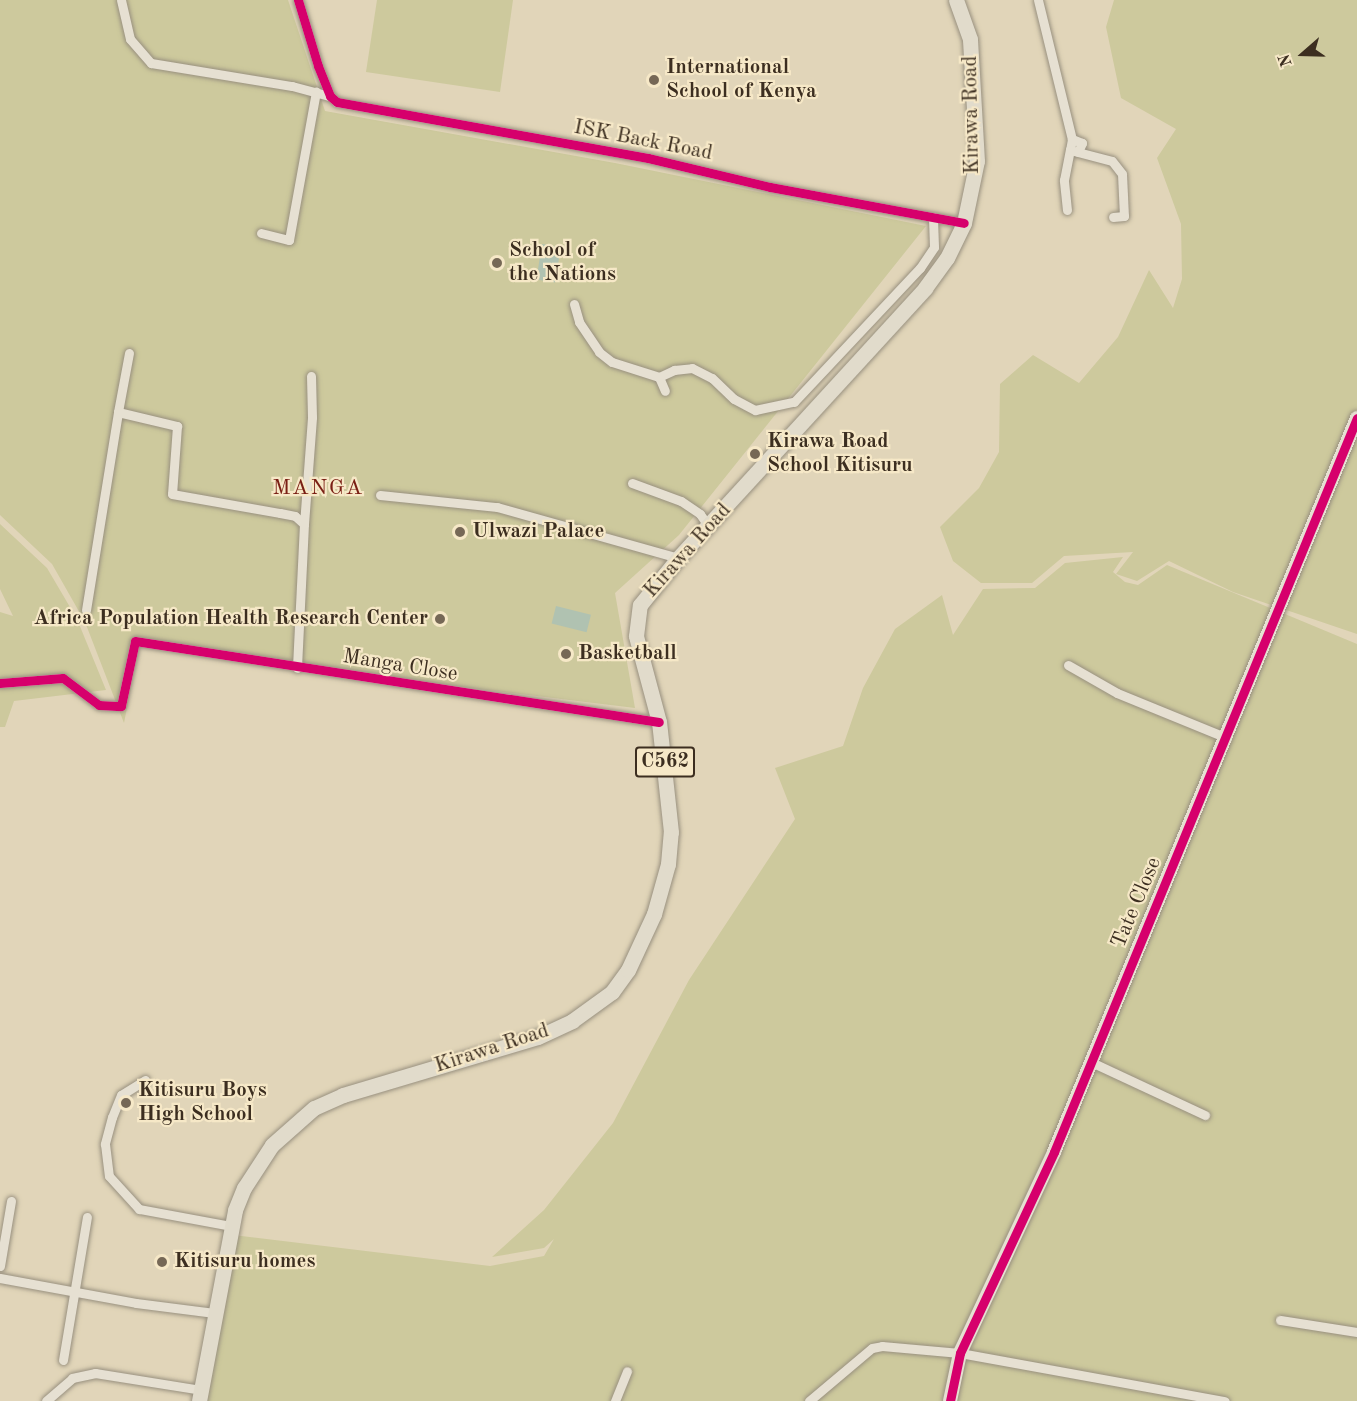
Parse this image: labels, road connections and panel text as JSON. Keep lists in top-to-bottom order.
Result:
{
  "streets": {
    "main road": ["Kirawa Road", "C562"],
    "street": ["ISK Back Road", "Manga Close", "Tate Close"]
  },
  "crossings": [
    ["Kirawa Road", "ISK Back Road"],
    ["Kirawa Road", "Manga Close"]
  ],
  "districts": ["MANGA"],
  "places": [
    "International School of Kenya",
    "School of the Nations",
    "Kirawa Road School Kitisuru",
    "Ulwazi Palace",
    "Africa Population Health Research Center",
    "Basketball",
    "Kitisuru Boys High School",
    "Kitisuru homes"
  ],
  "north": "left"
}
